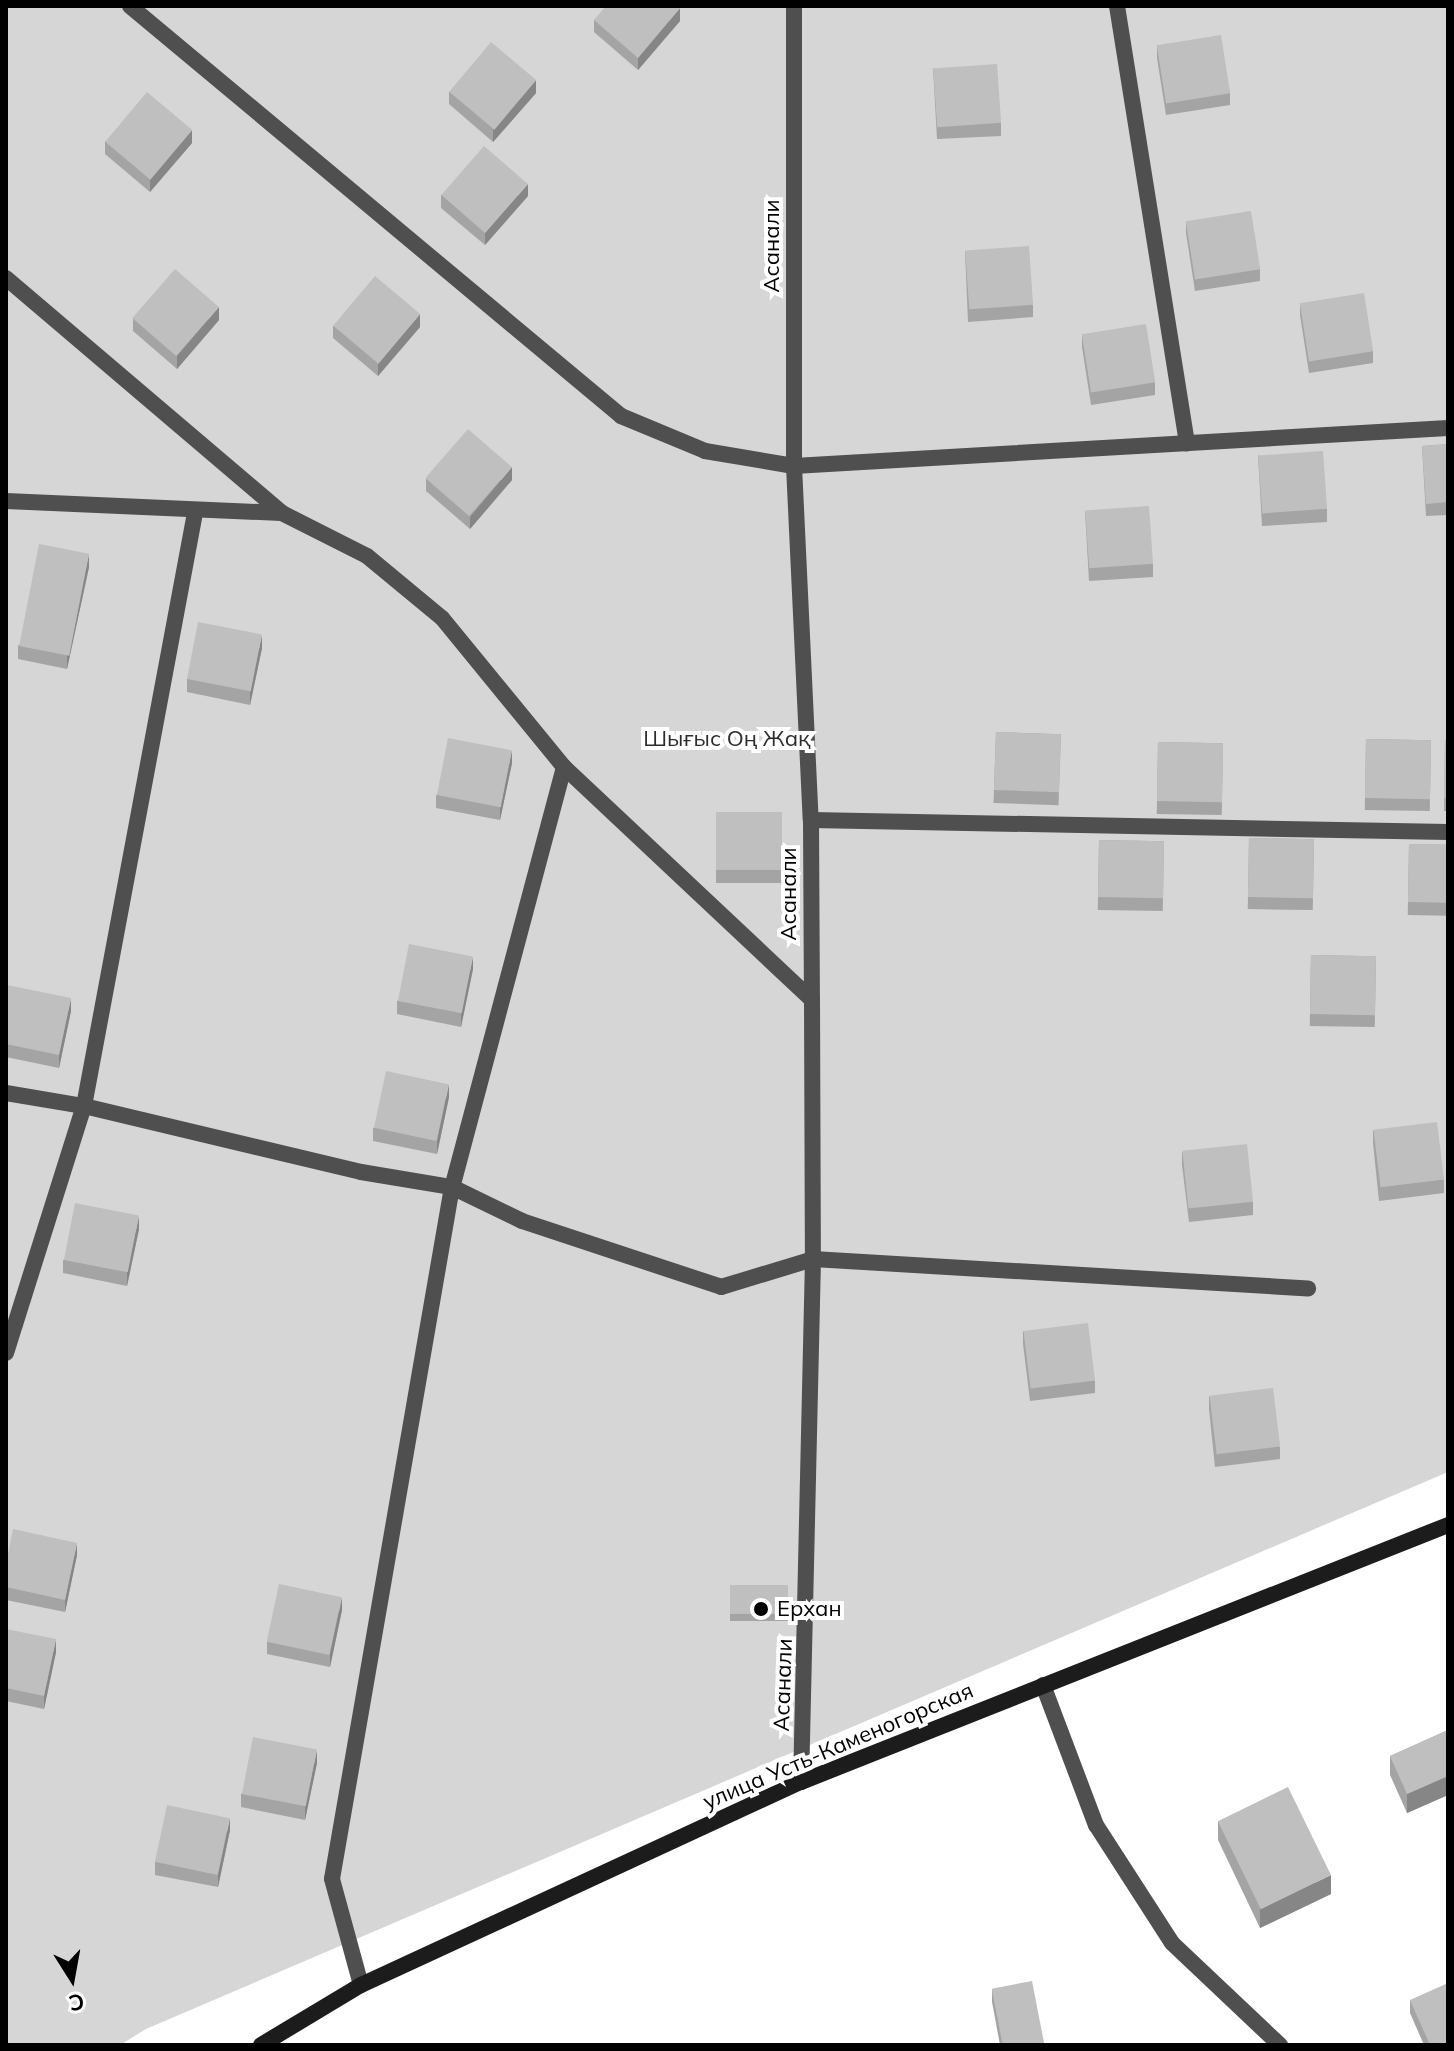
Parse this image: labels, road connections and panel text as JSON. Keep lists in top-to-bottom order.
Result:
{
  "streets": {
    "street": ["Асанали", "улица Усть-Каменогорская"]
  },
  "crossings": [
    ["Асанали", "улица Усть-Каменогорская"]
  ],
  "parks": ["Шығыс Оң Жақ"],
  "places": ["Ерхан"],
  "north": "bottom"
}
